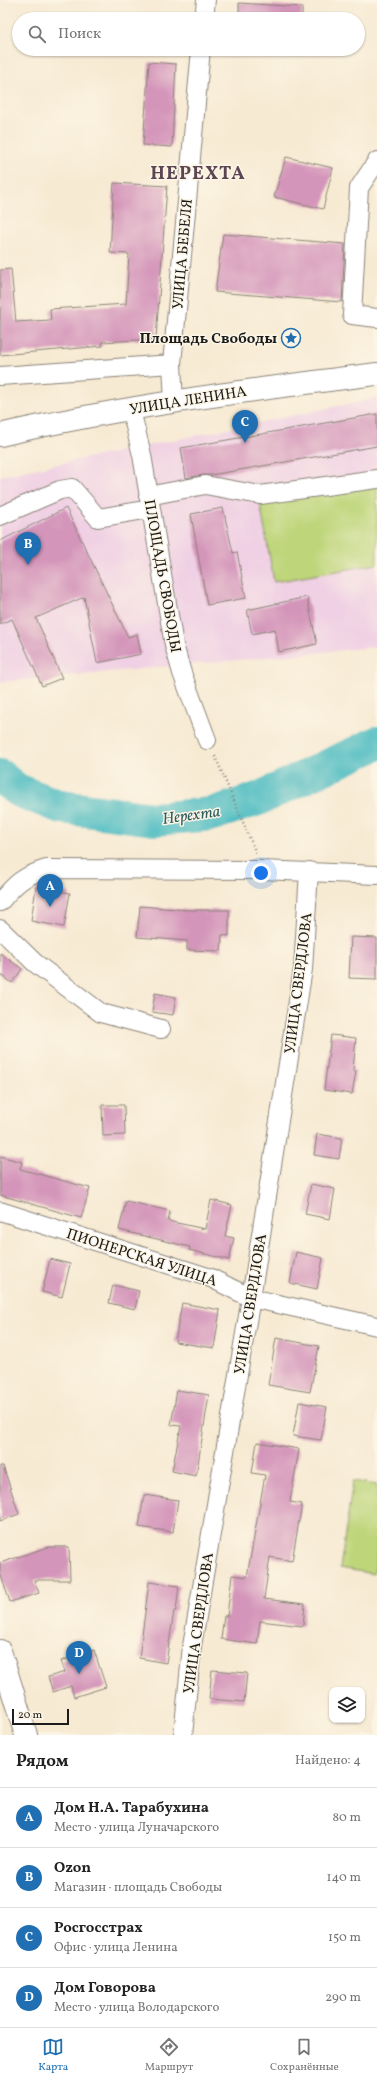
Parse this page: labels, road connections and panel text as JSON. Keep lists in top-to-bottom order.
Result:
{
  "streets": {
    "main road": ["УЛИЦА ЛЕНИНА"],
    "street": [
      "УЛИЦА БЕБЕЛЯ",
      "ПЛОЩАДЬ СВОБОДЫ",
      "УЛИЦА СВЕРДЛОВА",
      "ПИОНЕРСКАЯ УЛИЦА"
    ]
  },
  "crossings": [
    ["УЛИЦА БЕБЕЛЯ", "УЛИЦА ЛЕНИНА"],
    ["УЛИЦА ЛЕНИНА", "ПЛОЩАДЬ СВОБОДЫ"],
    ["УЛИЦА СВЕРДЛОВА", "ПИОНЕРСКАЯ УЛИЦА"]
  ],
  "districts": ["НЕРЕХТА"],
  "water": ["Нерехта"],
  "places": {
    "place": ["Площадь Свободы"]
  },
  "scale_bar": "20 m",
  "page": {
    "search": "Поиск",
    "pins": [
      "C",
      "B",
      "A",
      "D"
    ],
    "scale": "20 m",
    "heading": ["Рядом", "Найдено: 4"],
    "list": [
      {
        "mark": "A",
        "name": "Дом Н.А. Тарабухина",
        "note": "Место · улица Луначарского",
        "value": "80 m"
      },
      {
        "mark": "B",
        "name": "Ozon",
        "note": "Магазин · площадь Свободы",
        "value": "140 m"
      },
      {
        "mark": "C",
        "name": "Росгосстрах",
        "note": "Офис · улица Ленина",
        "value": "150 m"
      },
      {
        "mark": "D",
        "name": "Дом Говорова",
        "note": "Место · улица Володарского",
        "value": "290 m"
      }
    ],
    "nav": ["Карта", "Маршрут", "Сохранённые"]
  }
}
